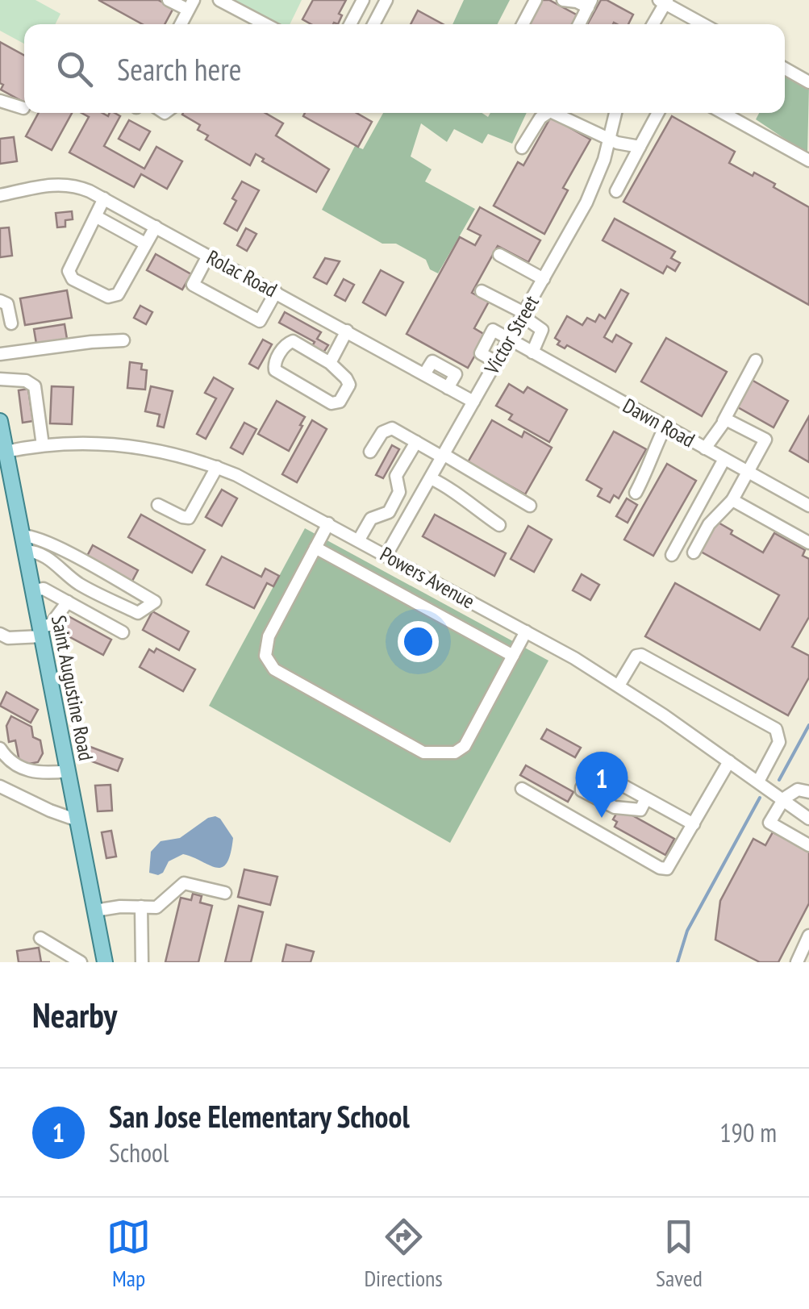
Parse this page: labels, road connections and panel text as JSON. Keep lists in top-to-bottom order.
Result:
{
  "streets": {
    "main road": ["Saint Augustine Road"],
    "street": [
      "Rolac Road",
      "Victor Street",
      "Dawn Road",
      "Powers Avenue"
    ]
  },
  "crossings": [
    ["Rolac Road", "Victor Street"],
    ["Victor Street", "Dawn Road"],
    ["Victor Street", "Powers Avenue"],
    ["Powers Avenue", "Saint Augustine Road"]
  ],
  "page": {
    "search": "Search here",
    "pins": "1",
    "heading": "Nearby",
    "list": [
      {
        "mark": "1",
        "name": "San Jose Elementary School",
        "note": "School",
        "value": "190 m"
      }
    ],
    "nav": ["Map", "Directions", "Saved"]
  }
}
